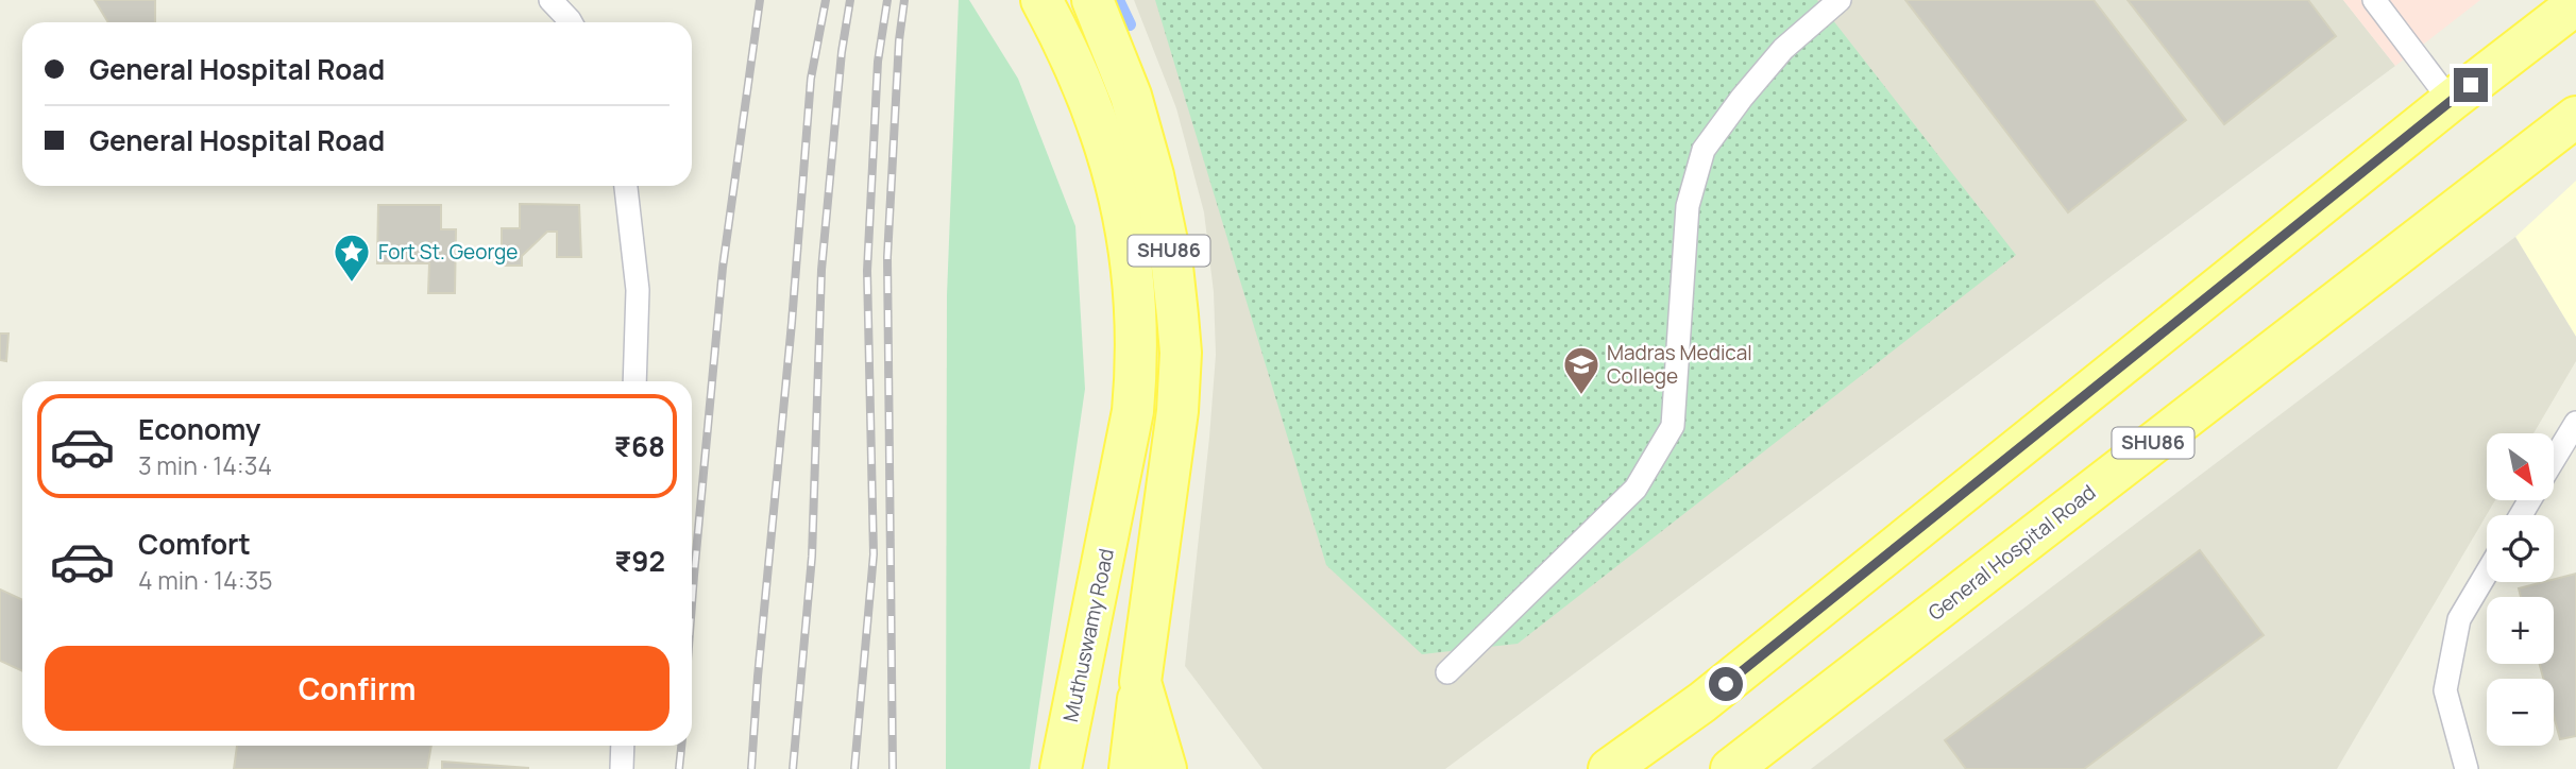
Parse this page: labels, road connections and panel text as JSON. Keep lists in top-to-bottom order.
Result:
{
  "streets": {
    "main road": ["SHU86", "General Hospital Road", "Muthuswamy Road"]
  },
  "places": {
    "place": ["Fort St. George"],
    "school or university": ["Madras Medical College"]
  },
  "north": "bottom right",
  "page": {
    "banner": ["General Hospital Road", "General Hospital Road"],
    "list": [
      {
        "name": "Economy",
        "note": "3 min · 14:34",
        "value": "₹68"
      },
      {
        "name": "Comfort",
        "note": "4 min · 14:35",
        "value": "₹92"
      }
    ],
    "map_buttons": ["+", "−"],
    "buttons": "Confirm"
  }
}
